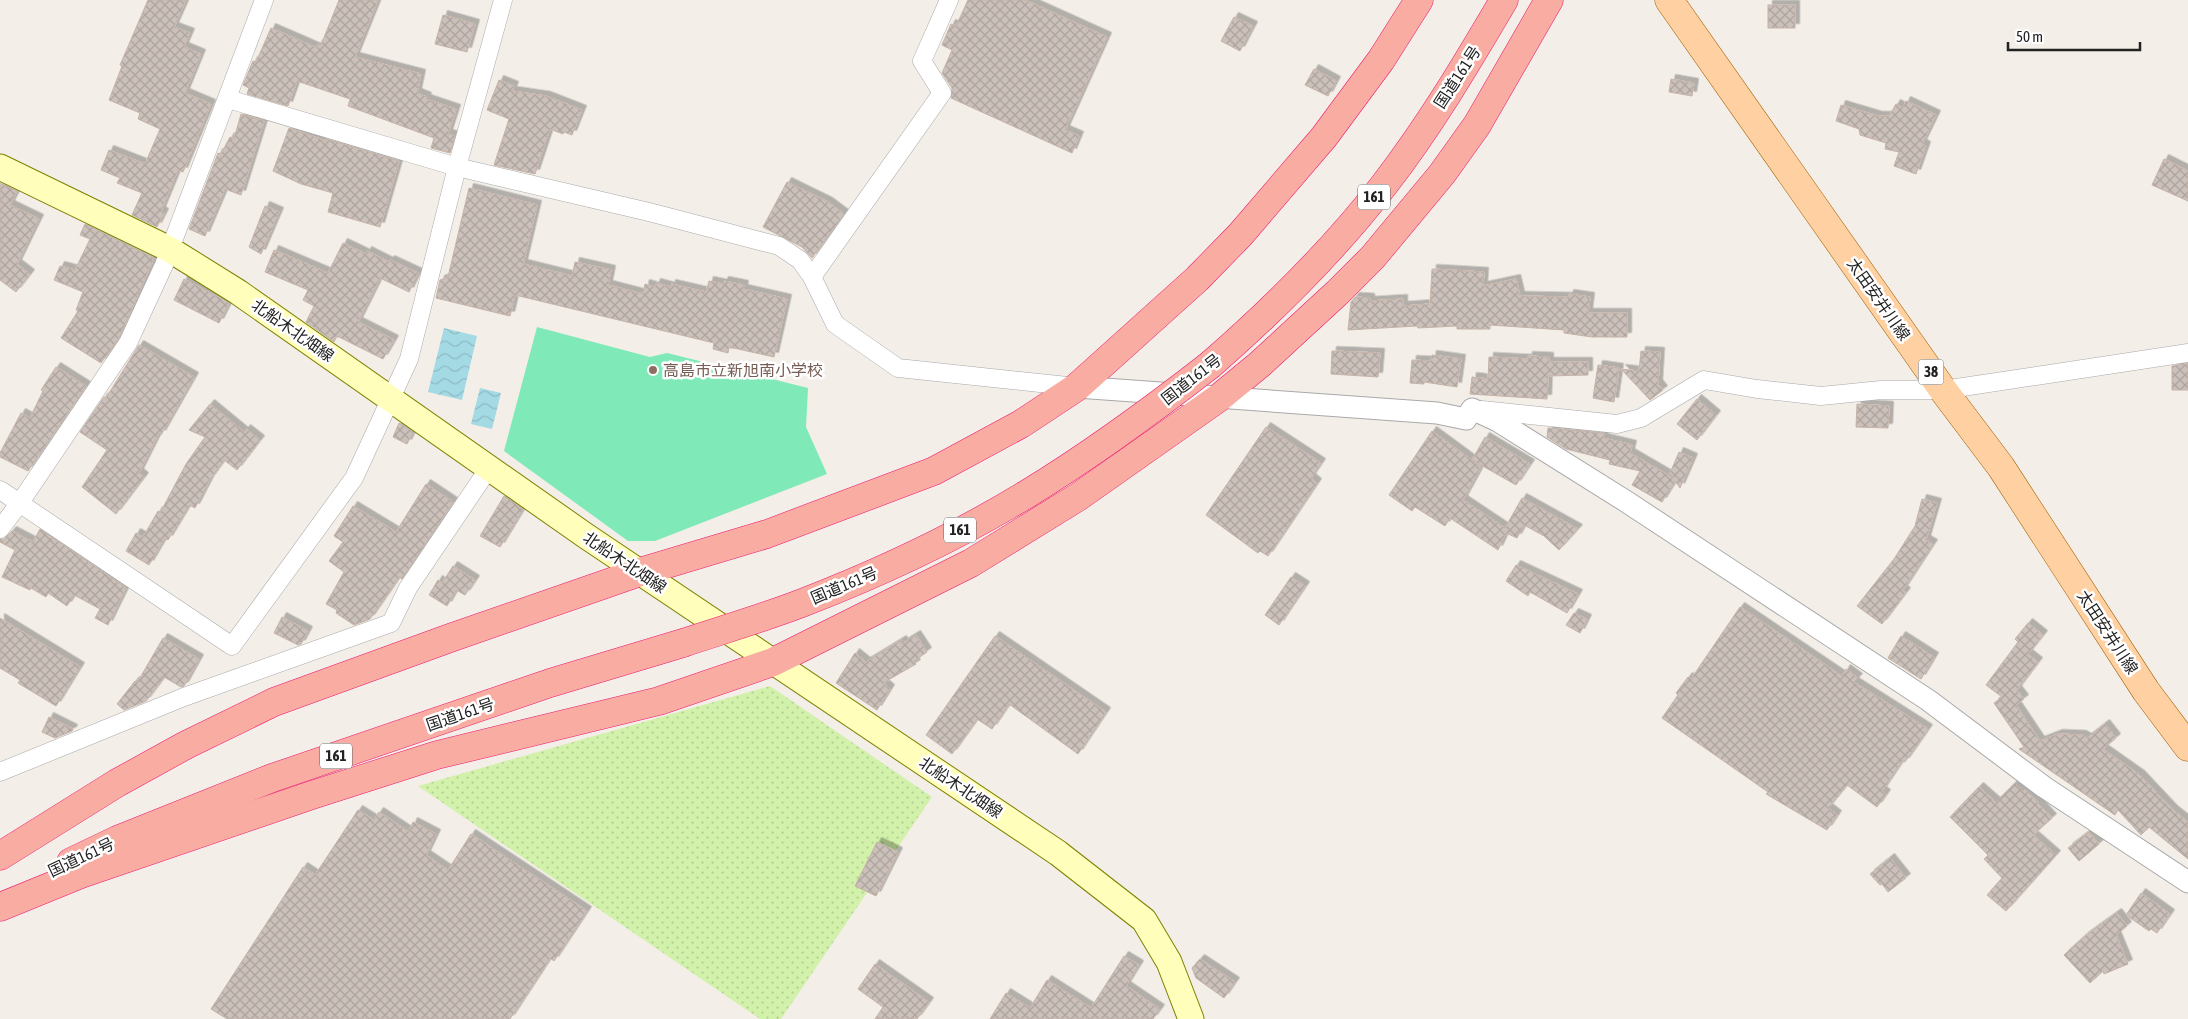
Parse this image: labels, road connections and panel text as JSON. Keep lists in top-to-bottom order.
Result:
{
  "streets": {
    "highway": ["国道161号", "161"],
    "main road": ["太田安井川線", "北船木北畑線", "38"]
  },
  "places": ["高島市立新旭南小学校"],
  "scale_bar": "50 m"
}
